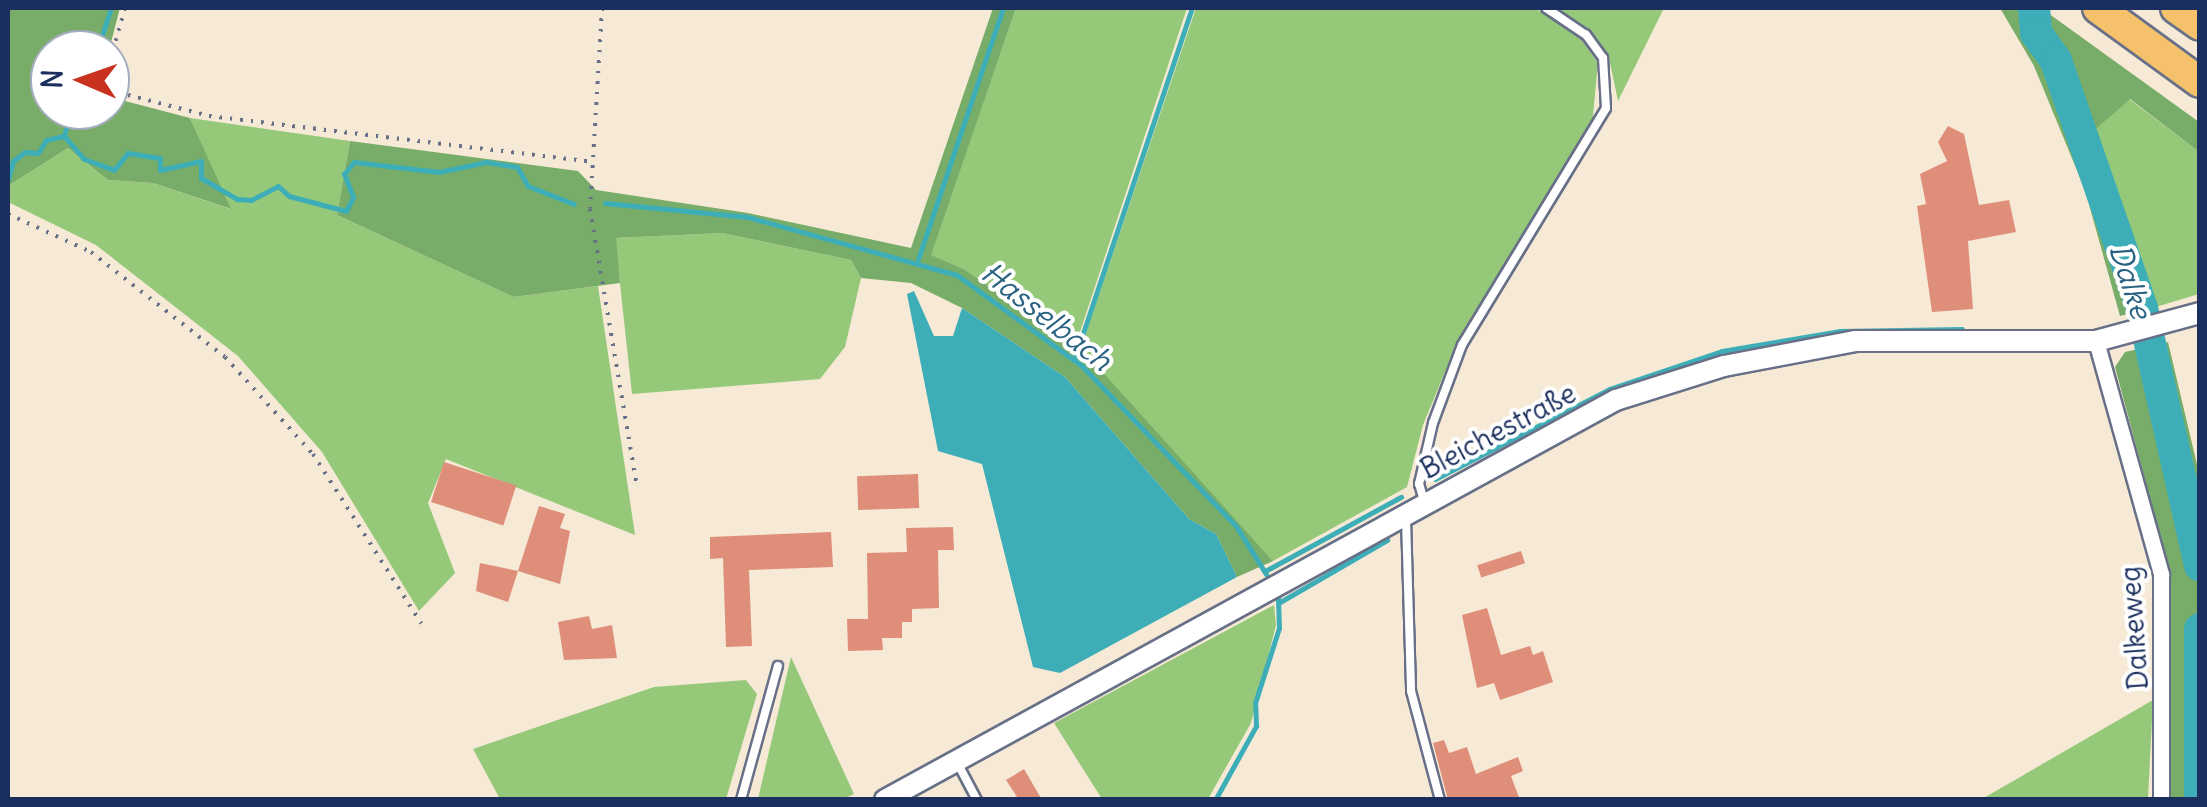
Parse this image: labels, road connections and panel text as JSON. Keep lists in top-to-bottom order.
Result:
{
  "streets": {
    "street": ["Bleichestraße", "Dalkeweg"]
  },
  "crossings": [
    ["Bleichestraße", "Dalkeweg"]
  ],
  "water": ["Dalke", "Hasselbach"],
  "north": "left"
}
